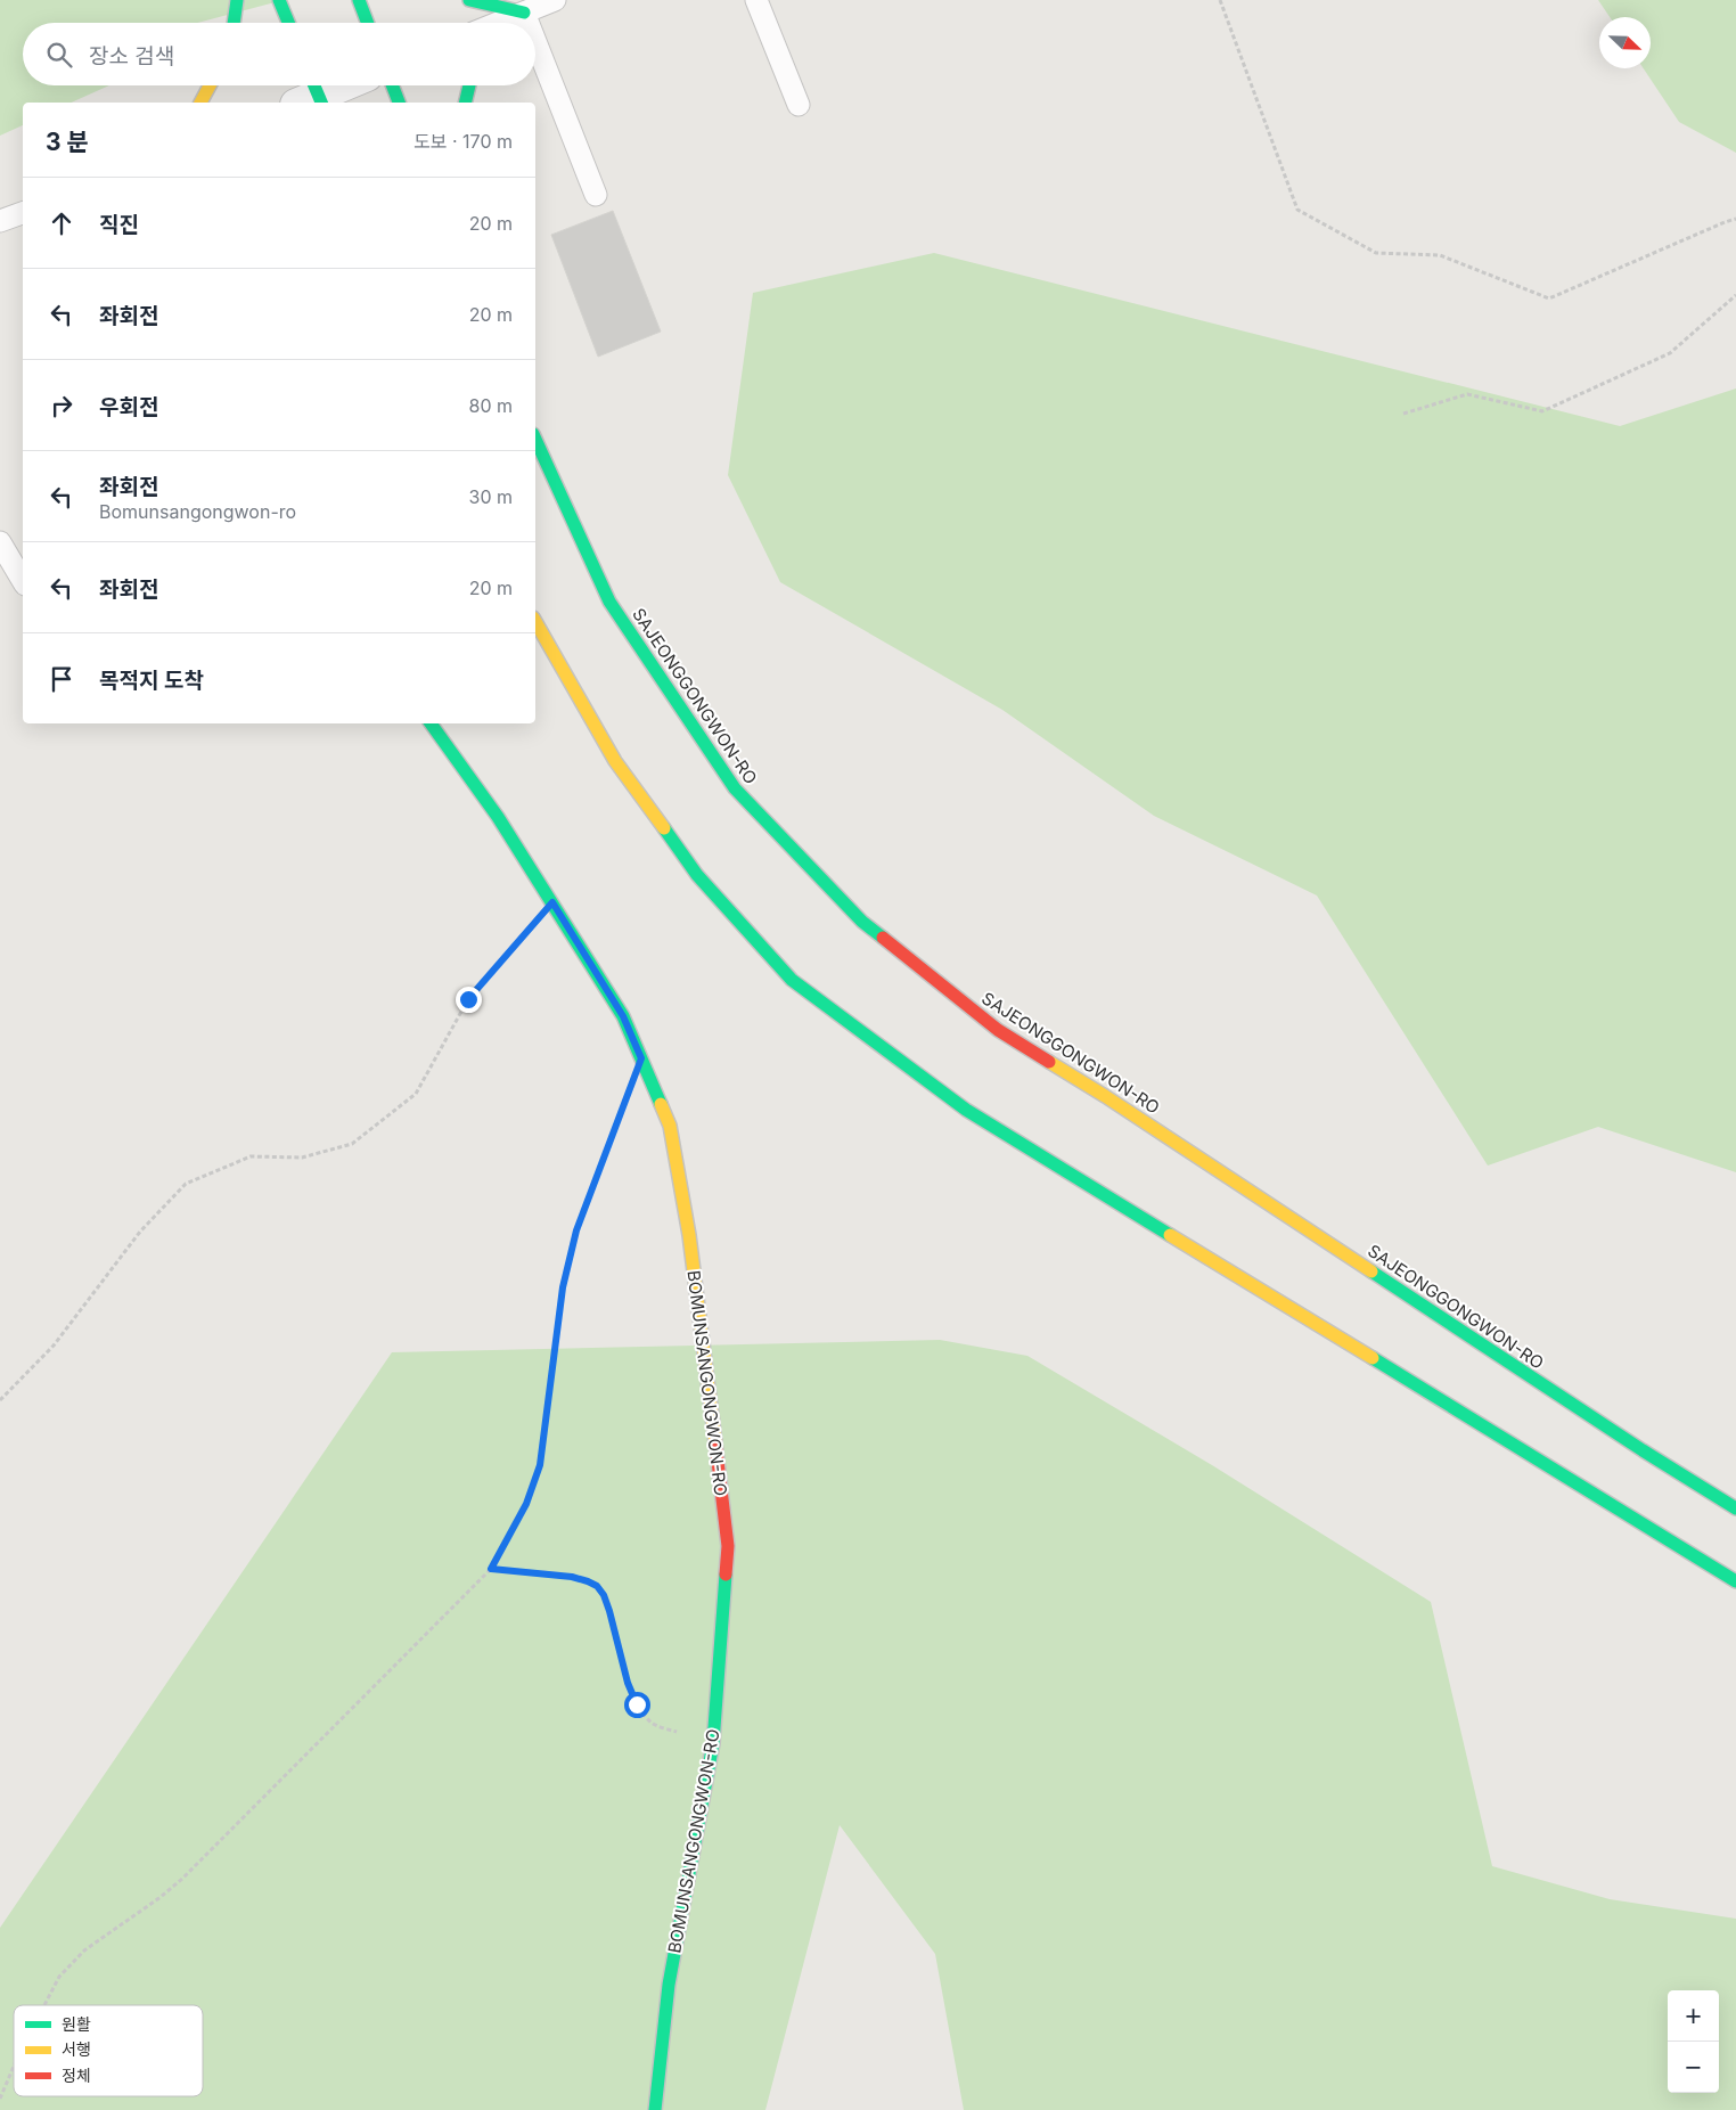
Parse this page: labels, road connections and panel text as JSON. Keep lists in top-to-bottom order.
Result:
{
  "streets": {
    "main road": ["SAJEONGGONGWON-RO", "BOMUNSANGONGWON-RO"]
  },
  "legend": ["원활", "서행", "정체"],
  "north": "bottom right",
  "page": {
    "search": "장소 검색",
    "heading": ["3 분", "도보 · 170 m"],
    "list": [
      ["직진", "20 m"],
      ["좌회전", "20 m"],
      ["우회전", "80 m"],
      ["좌회전", "Bomunsangongwon-ro", "30 m"],
      ["좌회전", "20 m"],
      "목적지 도착"
    ],
    "map_buttons": ["+", "−"]
  }
}
